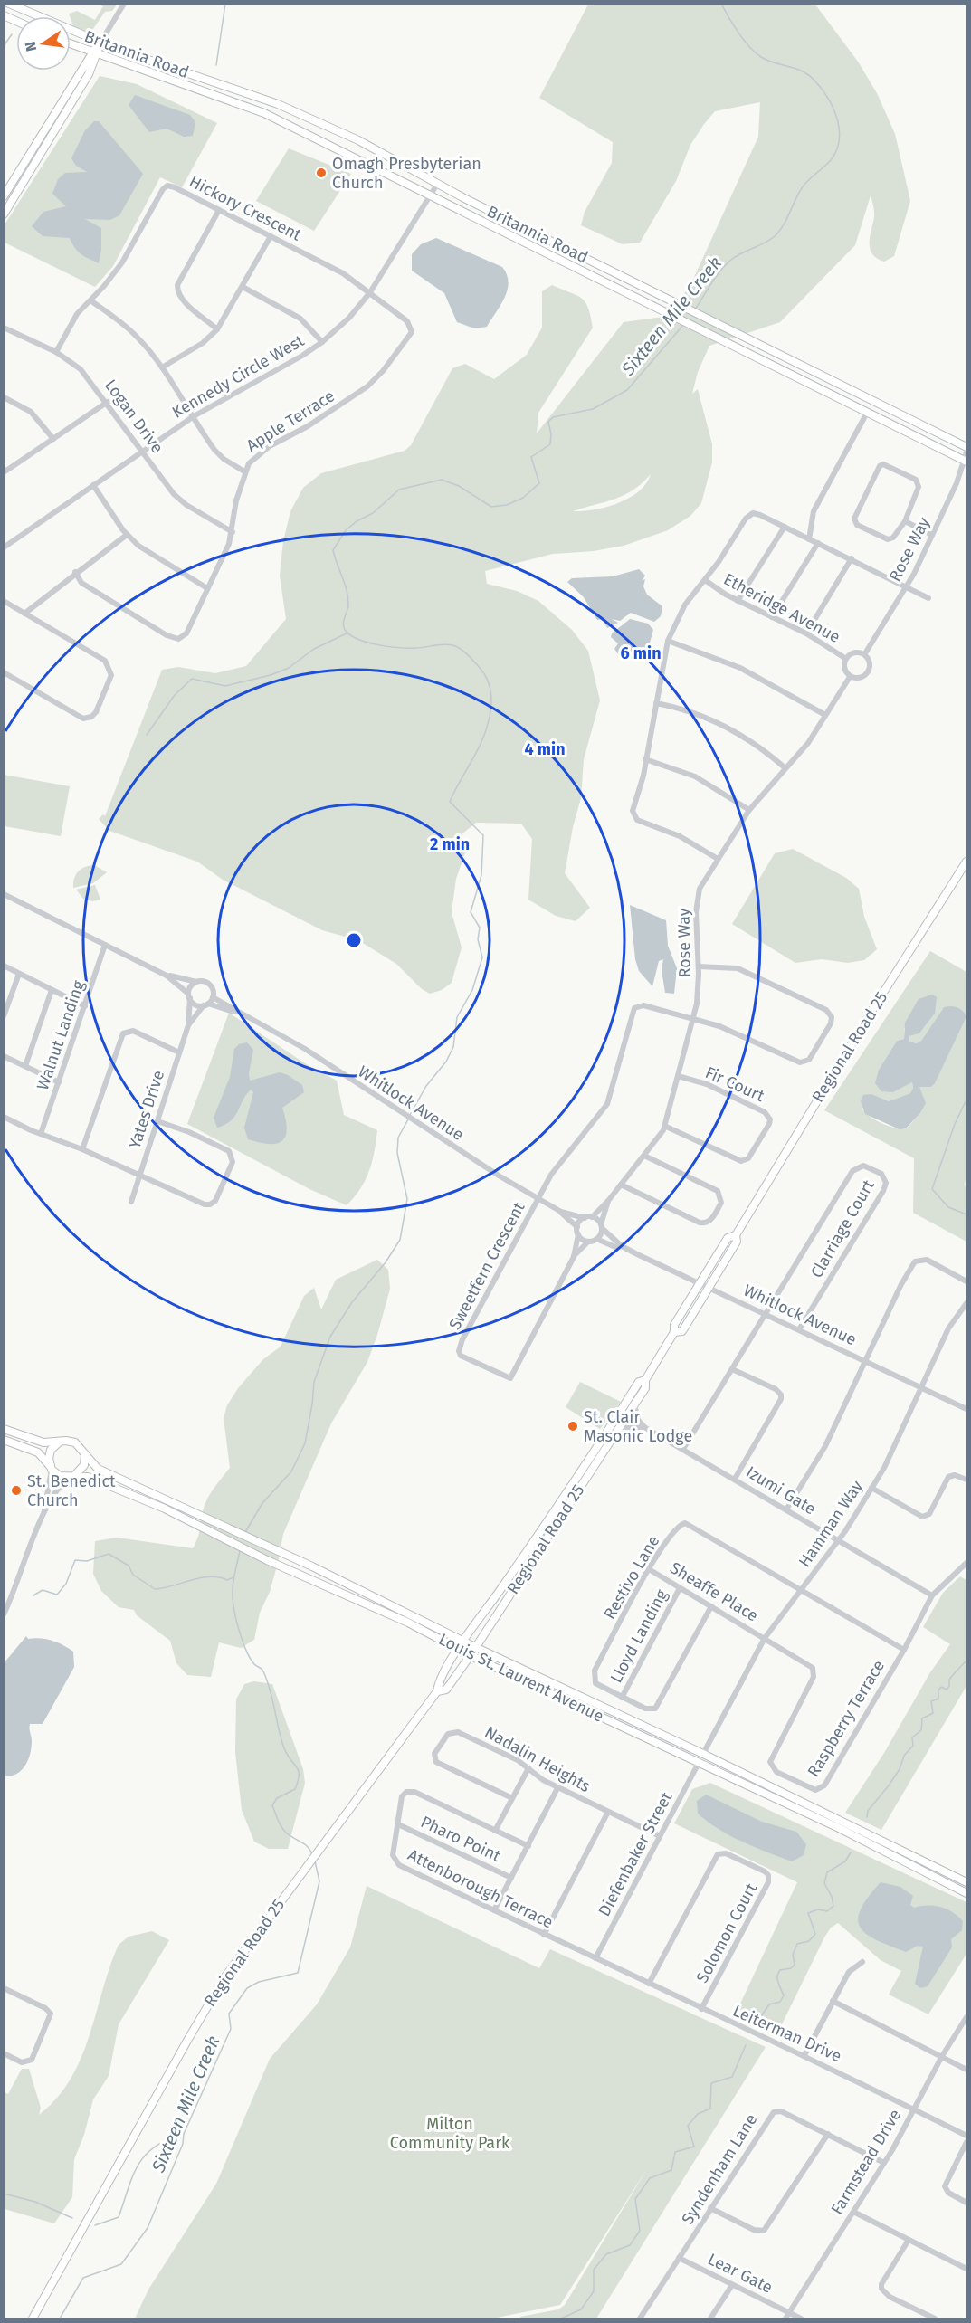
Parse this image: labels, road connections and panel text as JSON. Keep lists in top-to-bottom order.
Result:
{
  "streets": {
    "main road": ["Britannia Road", "Regional Road 25", "Louis St. Laurent Avenue"],
    "street": [
      "Hickory Crescent",
      "Kennedy Circle West",
      "Logan Drive",
      "Apple Terrace",
      "Rose Way",
      "Etheridge Avenue",
      "Walnut Landing",
      "Fir Court",
      "Whitlock Avenue",
      "Yates Drive",
      "Clarriage Court",
      "Sweetfern Crescent",
      "Izumi Gate",
      "Hamman Way",
      "Restivo Lane",
      "Sheaffe Place",
      "Lloyd Landing",
      "Raspberry Terrace",
      "Nadalin Heights",
      "Pharo Point",
      "Diefenbaker Street",
      "Attenborough Terrace",
      "Solomon Court",
      "Leiterman Drive",
      "Farmstead Drive",
      "Syndenham Lane",
      "Lear Gate"
    ]
  },
  "crossings": [
    ["Britannia Road", "Kennedy Circle West"],
    ["Britannia Road", "Rose Way"],
    ["Hickory Crescent", "Kennedy Circle West"],
    ["Hickory Crescent", "Logan Drive"],
    ["Hickory Crescent", "Apple Terrace"],
    ["Kennedy Circle West", "Logan Drive"],
    ["Kennedy Circle West", "Apple Terrace"],
    ["Logan Drive", "Apple Terrace"],
    ["Rose Way", "Etheridge Avenue"],
    ["Rose Way", "Fir Court"],
    ["Rose Way", "Whitlock Avenue"],
    ["Regional Road 25", "Whitlock Avenue"],
    ["Regional Road 25", "Louis St. Laurent Avenue"],
    ["Whitlock Avenue", "Yates Drive"],
    ["Whitlock Avenue", "Clarriage Court"],
    ["Whitlock Avenue", "Sweetfern Crescent"],
    ["Whitlock Avenue", "Hamman Way"],
    ["Izumi Gate", "Hamman Way"],
    ["Izumi Gate", "Raspberry Terrace"],
    ["Hamman Way", "Restivo Lane"],
    ["Hamman Way", "Sheaffe Place"],
    ["Hamman Way", "Louis St. Laurent Avenue"],
    ["Hamman Way", "Raspberry Terrace"],
    ["Restivo Lane", "Sheaffe Place"],
    ["Restivo Lane", "Lloyd Landing"],
    ["Restivo Lane", "Raspberry Terrace"],
    ["Sheaffe Place", "Lloyd Landing"],
    ["Sheaffe Place", "Raspberry Terrace"],
    ["Louis St. Laurent Avenue", "Diefenbaker Street"],
    ["Nadalin Heights", "Diefenbaker Street"],
    ["Pharo Point", "Attenborough Terrace"],
    ["Diefenbaker Street", "Attenborough Terrace"],
    ["Diefenbaker Street", "Leiterman Drive"],
    ["Attenborough Terrace", "Leiterman Drive"],
    ["Solomon Court", "Leiterman Drive"],
    ["Leiterman Drive", "Farmstead Drive"],
    ["Farmstead Drive", "Syndenham Lane"],
    ["Farmstead Drive", "Lear Gate"],
    ["Syndenham Lane", "Lear Gate"]
  ],
  "water": ["Sixteen Mile Creek"],
  "parks": ["Milton Community Park"],
  "places": ["Omagh Presbyterian Church", "St. Clair Masonic Lodge", "St. Benedict Church"],
  "north": "left",
  "rings": ["6 min", "4 min", "2 min"]
}
